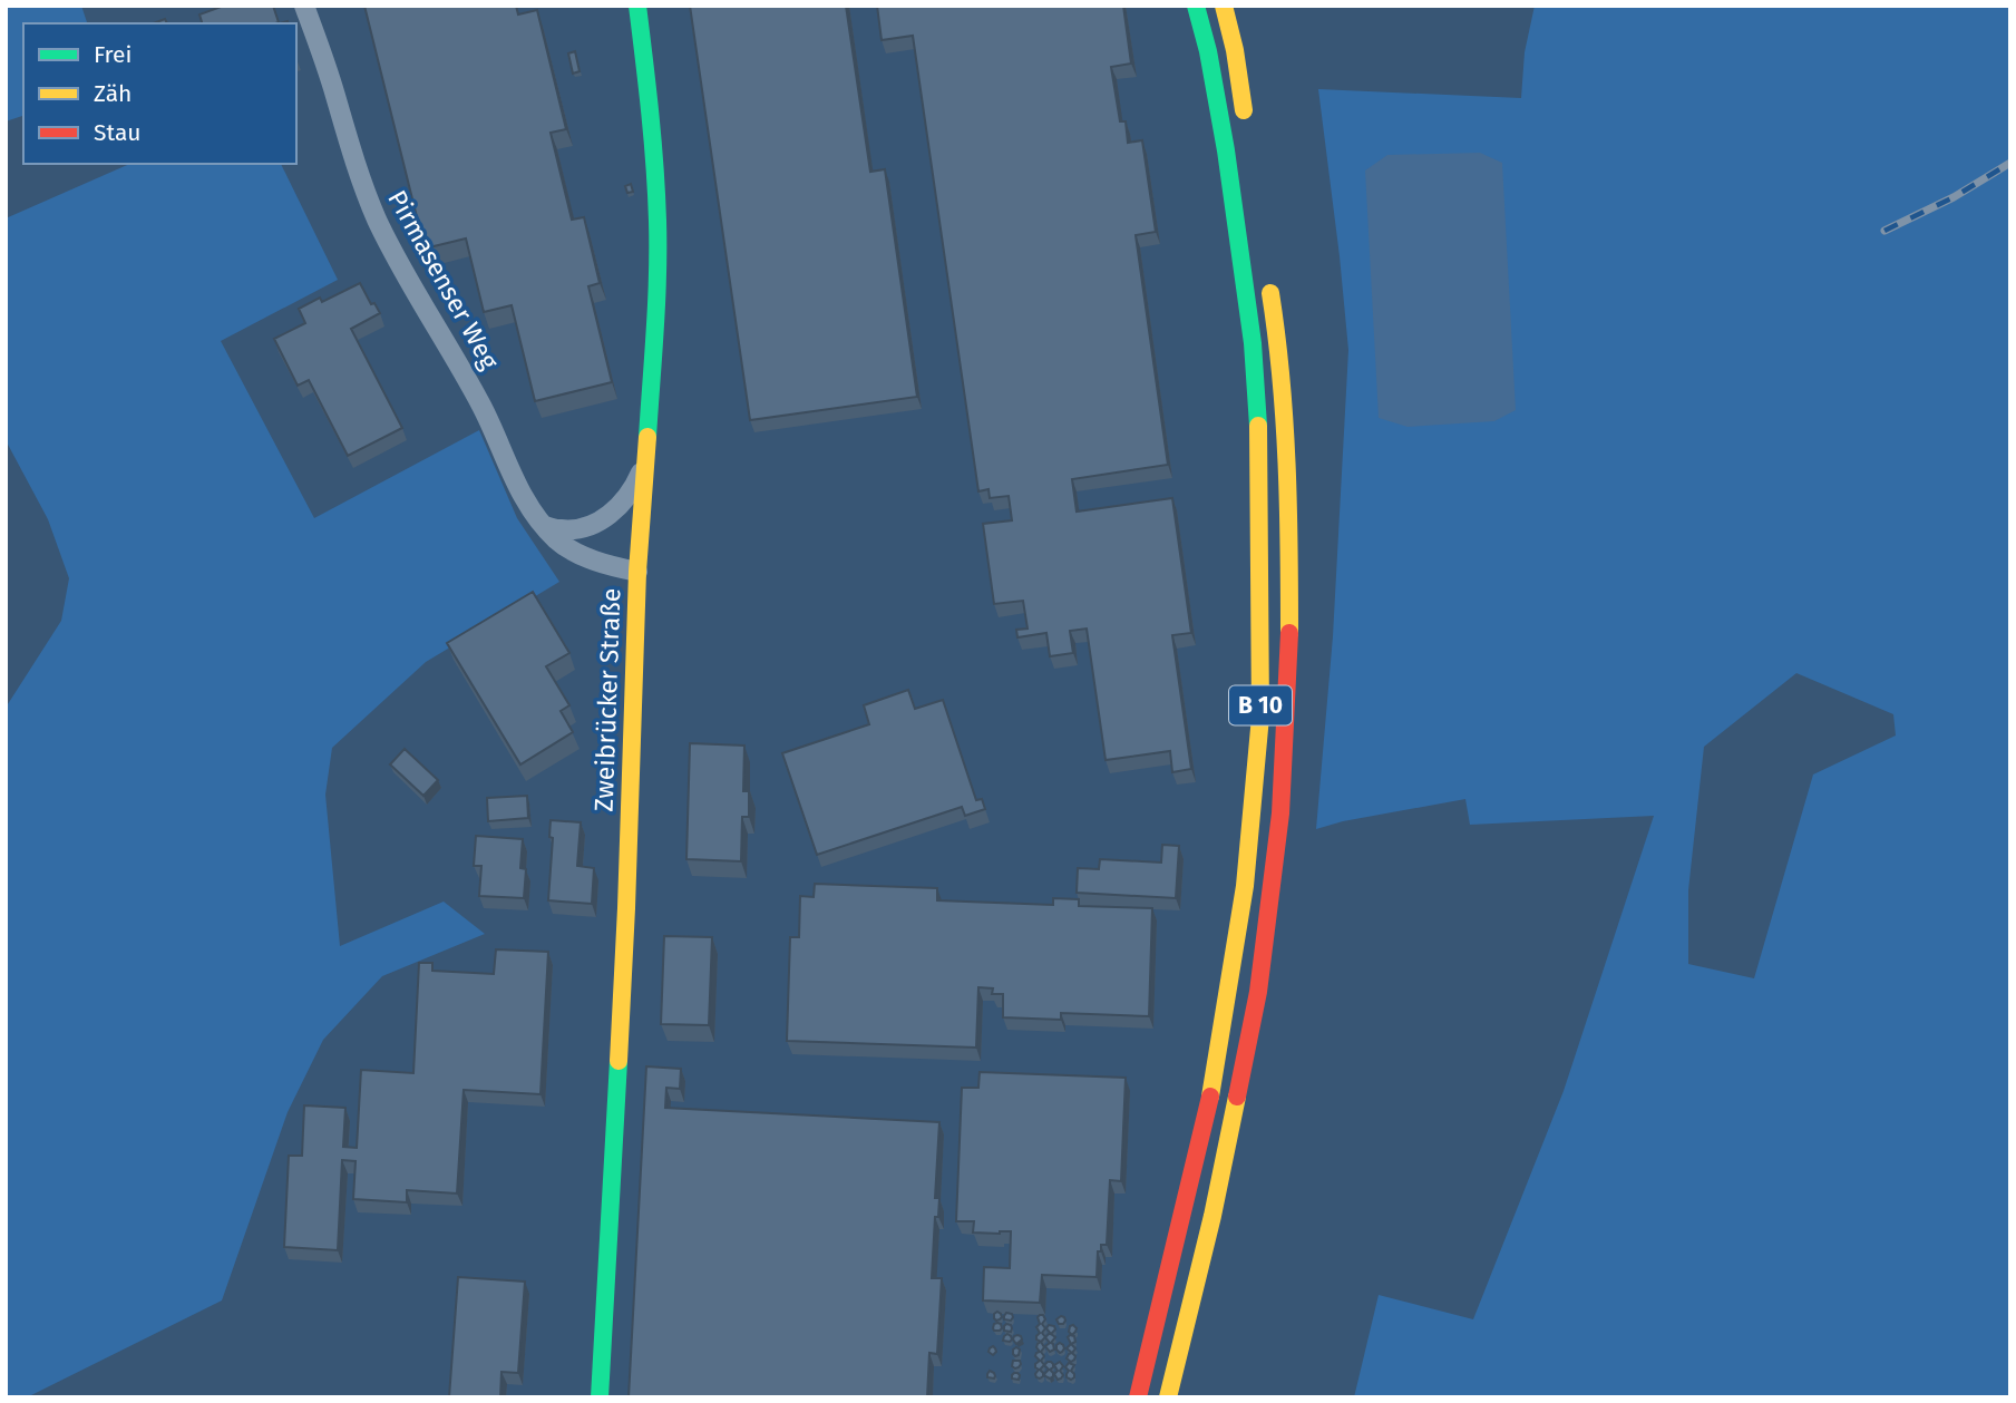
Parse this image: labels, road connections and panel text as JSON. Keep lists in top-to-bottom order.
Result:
{
  "streets": {
    "main road": ["Zweibrücker Straße", "B 10"],
    "street": ["Pirmasenser Weg"]
  },
  "crossings": [
    ["Pirmasenser Weg", "Zweibrücker Straße"]
  ],
  "legend": ["Frei", "Zäh", "Stau"]
}
